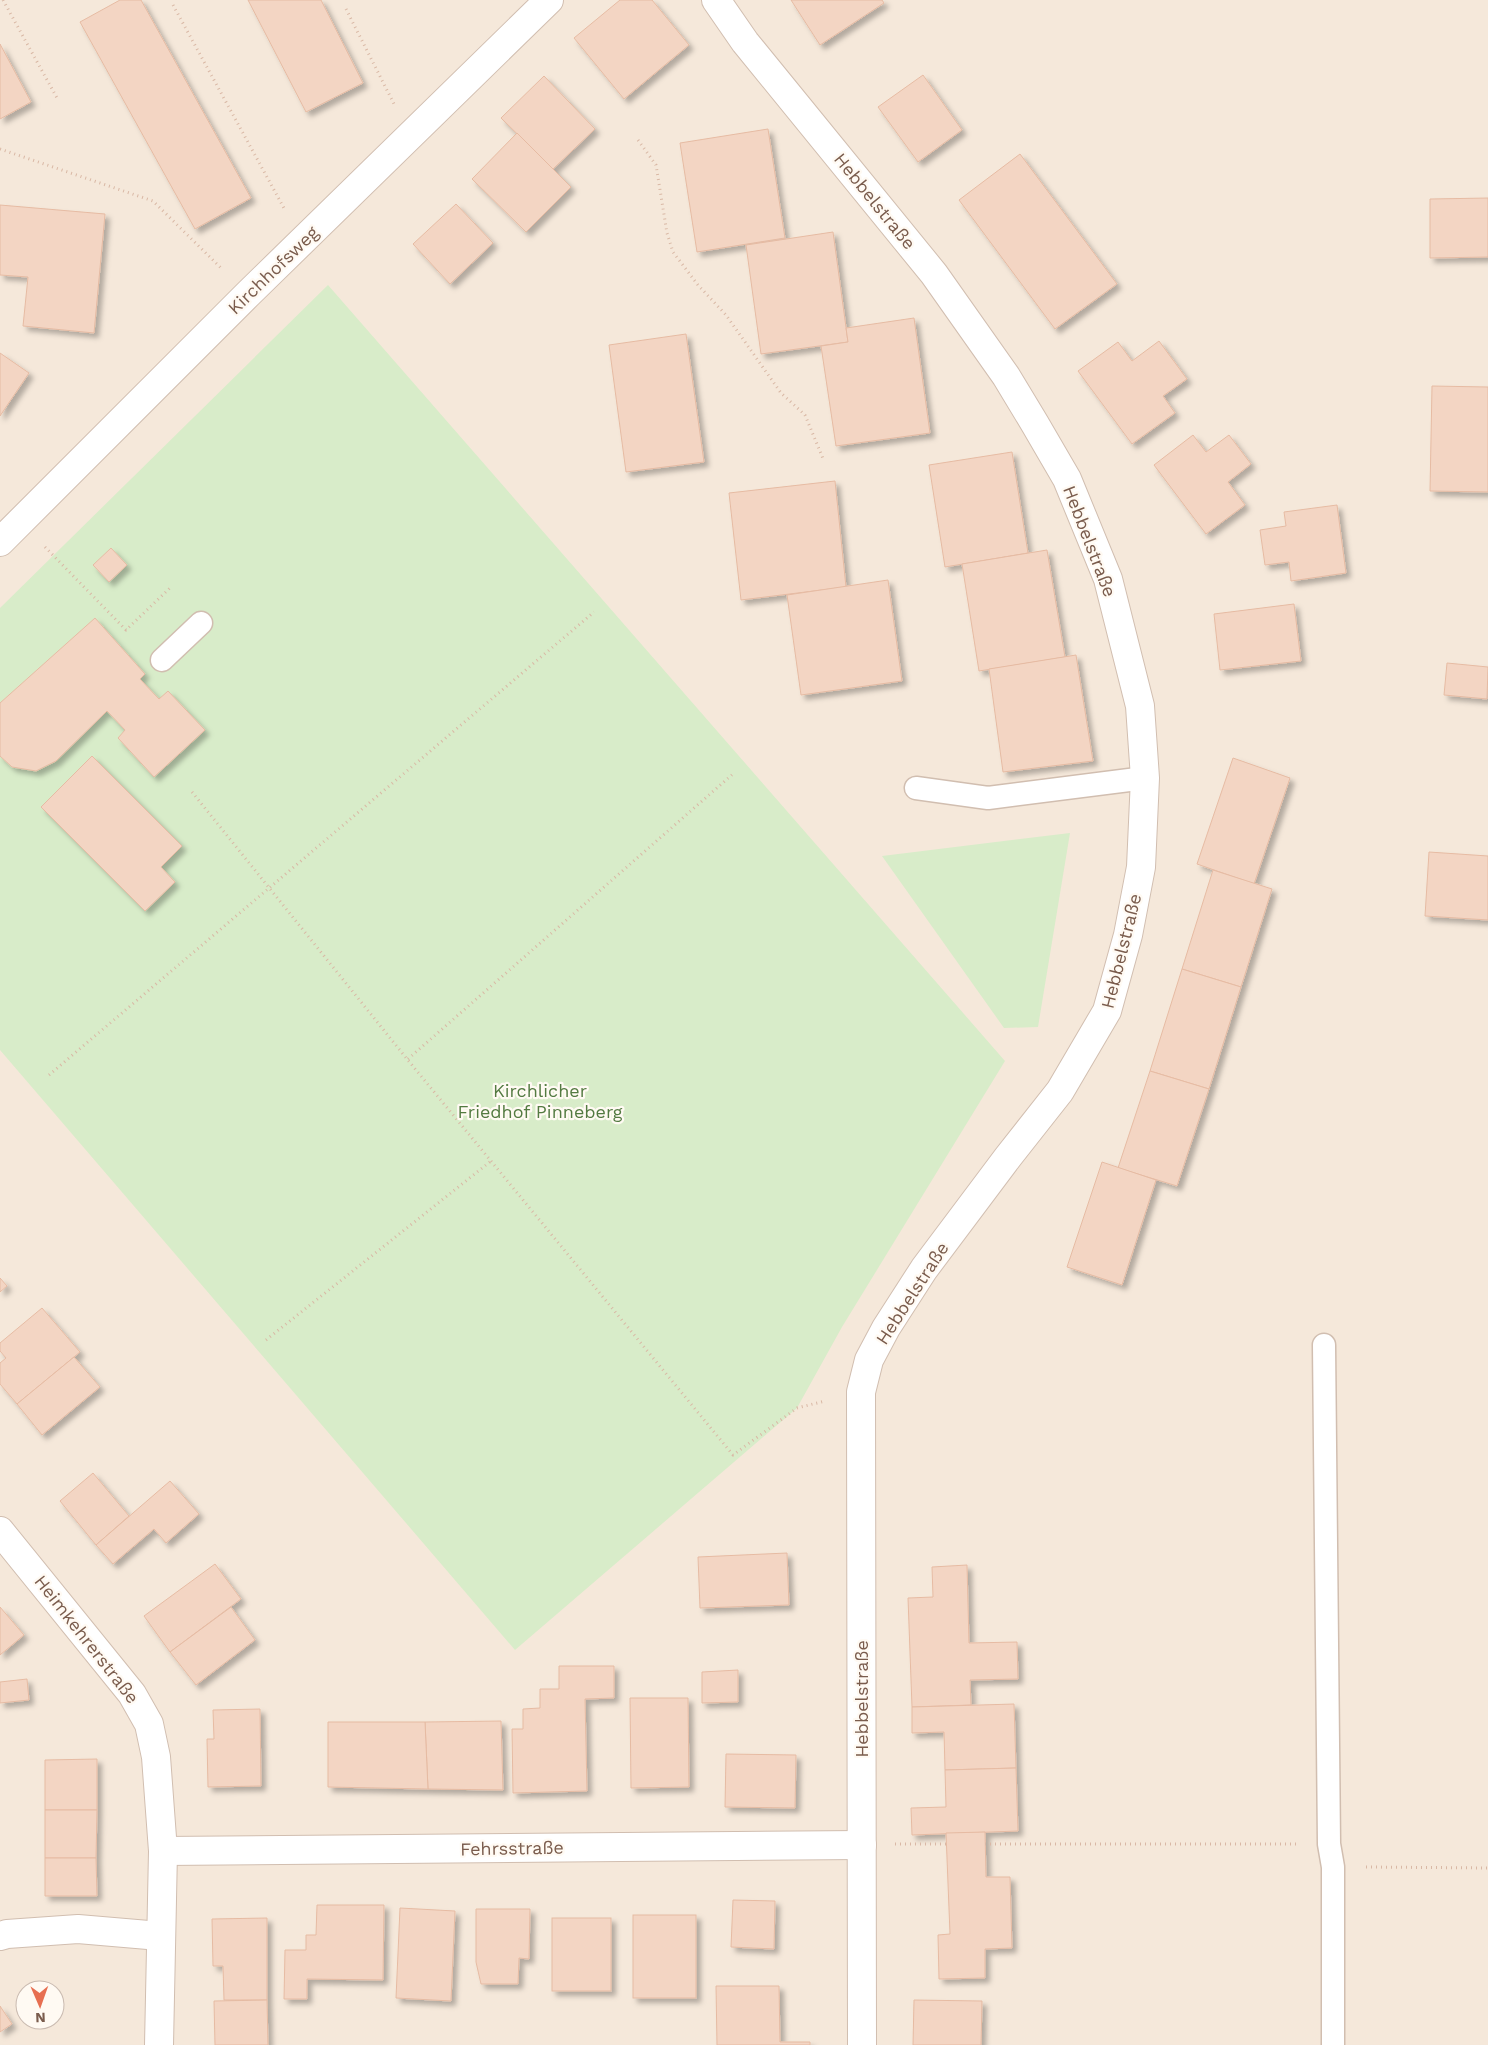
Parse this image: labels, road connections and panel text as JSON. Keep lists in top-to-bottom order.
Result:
{
  "streets": {
    "street": [
      "Hebbelstraße",
      "Kirchhofsweg",
      "Heimkehrerstraße",
      "Fehrsstraße"
    ]
  },
  "crossings": [
    ["Hebbelstraße", "Fehrsstraße"],
    ["Heimkehrerstraße", "Fehrsstraße"]
  ],
  "parks": ["Kirchlicher Friedhof Pinneberg"],
  "north": "bottom"
}
